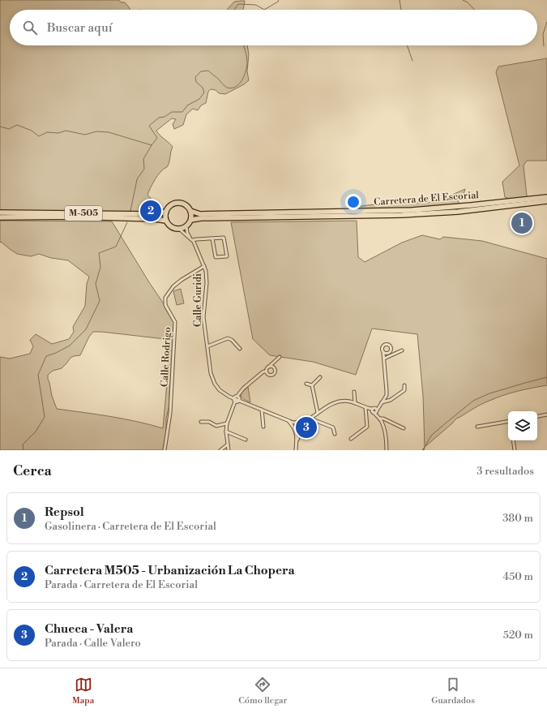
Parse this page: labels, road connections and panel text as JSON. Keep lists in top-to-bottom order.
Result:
{
  "streets": {
    "highway": ["Carretera de El Escorial", "M-505"],
    "street": ["Calle Guridi", "Calle Rodrigo"]
  },
  "crossings": [
    ["Carretera de El Escorial", "M-505"],
    ["Calle Guridi", "Calle Rodrigo"]
  ],
  "page": {
    "search": "Buscar aquí",
    "pins": ["2", "1", "3"],
    "heading": ["Cerca", "3 resultados"],
    "list": [
      {
        "mark": "1",
        "name": "Repsol",
        "note": "Gasolinera · Carretera de El Escorial",
        "value": "380 m"
      },
      {
        "mark": "2",
        "name": "Carretera M505 - Urbanización La Chopera",
        "note": "Parada · Carretera de El Escorial",
        "value": "450 m"
      },
      {
        "mark": "3",
        "name": "Chueca - Valera",
        "note": "Parada · Calle Valero",
        "value": "520 m"
      }
    ],
    "nav": ["Mapa", "Cómo llegar", "Guardados"]
  }
}
